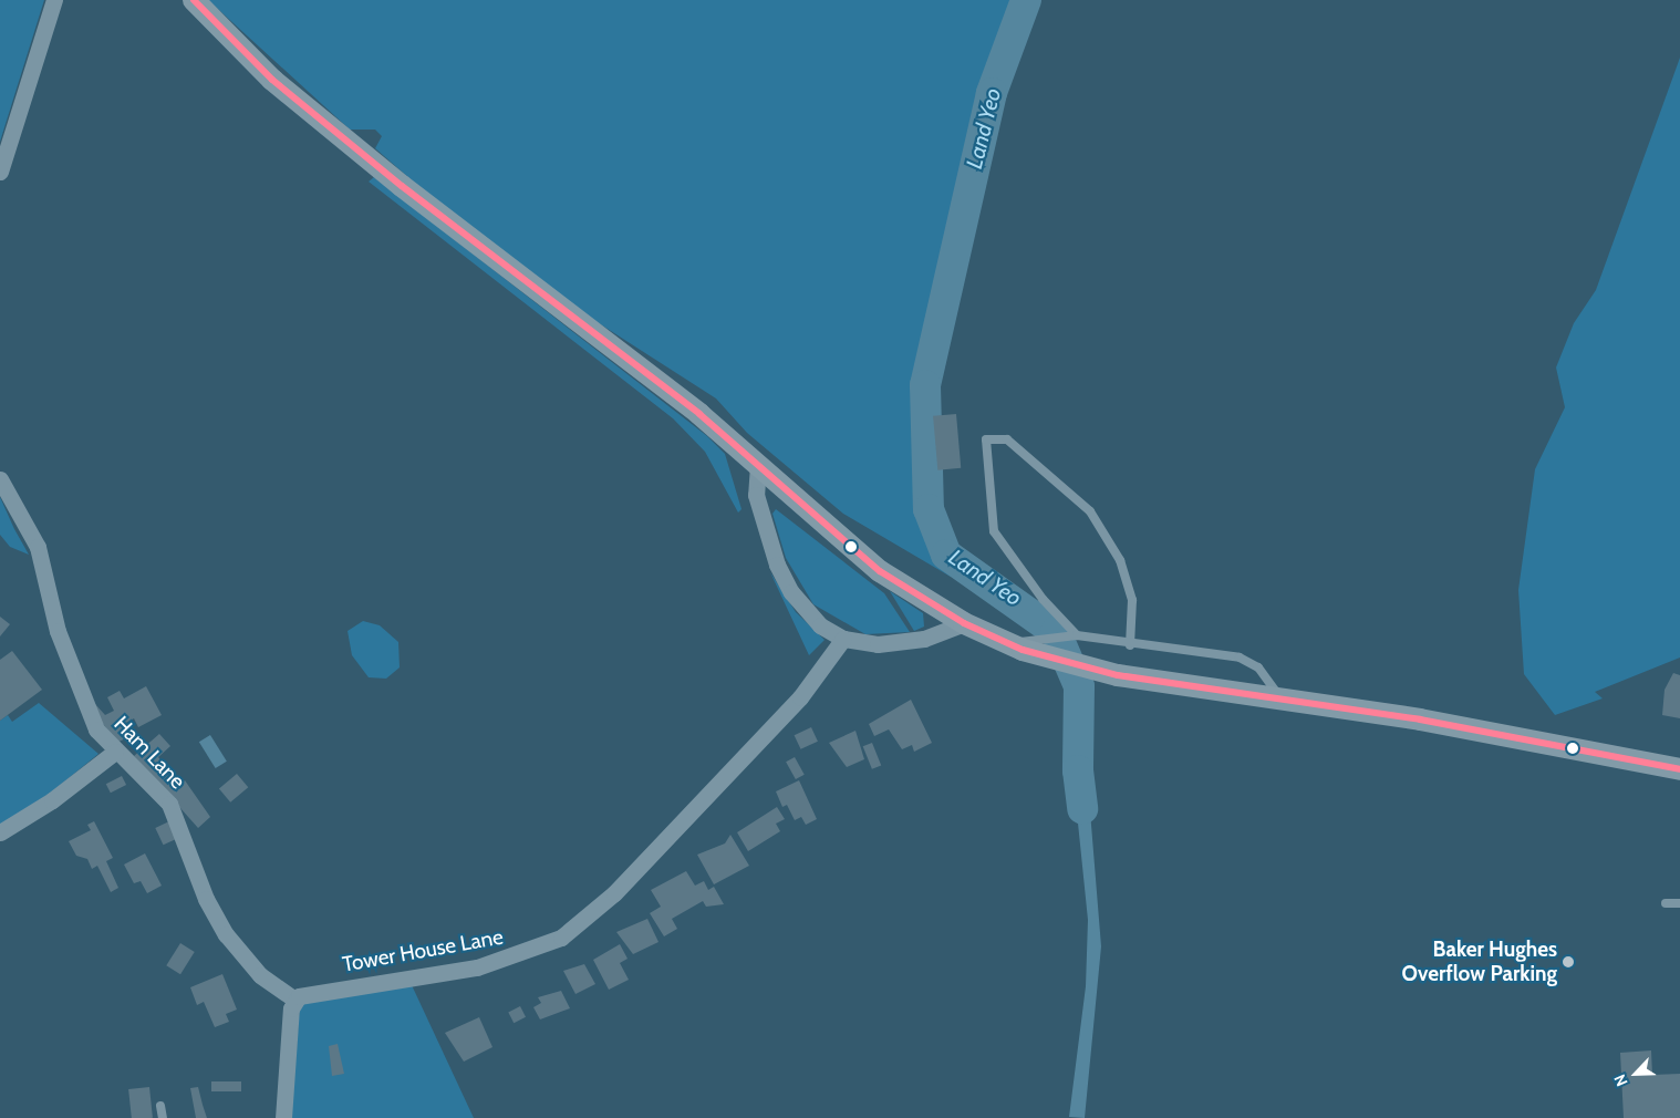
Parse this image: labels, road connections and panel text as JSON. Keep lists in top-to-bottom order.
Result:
{
  "streets": {
    "street": ["Ham Lane", "Tower House Lane"]
  },
  "crossings": [
    ["Ham Lane", "Tower House Lane"]
  ],
  "water": ["Land Yeo"],
  "places": ["Baker Hughes Overflow Parking"],
  "north": "bottom left"
}
